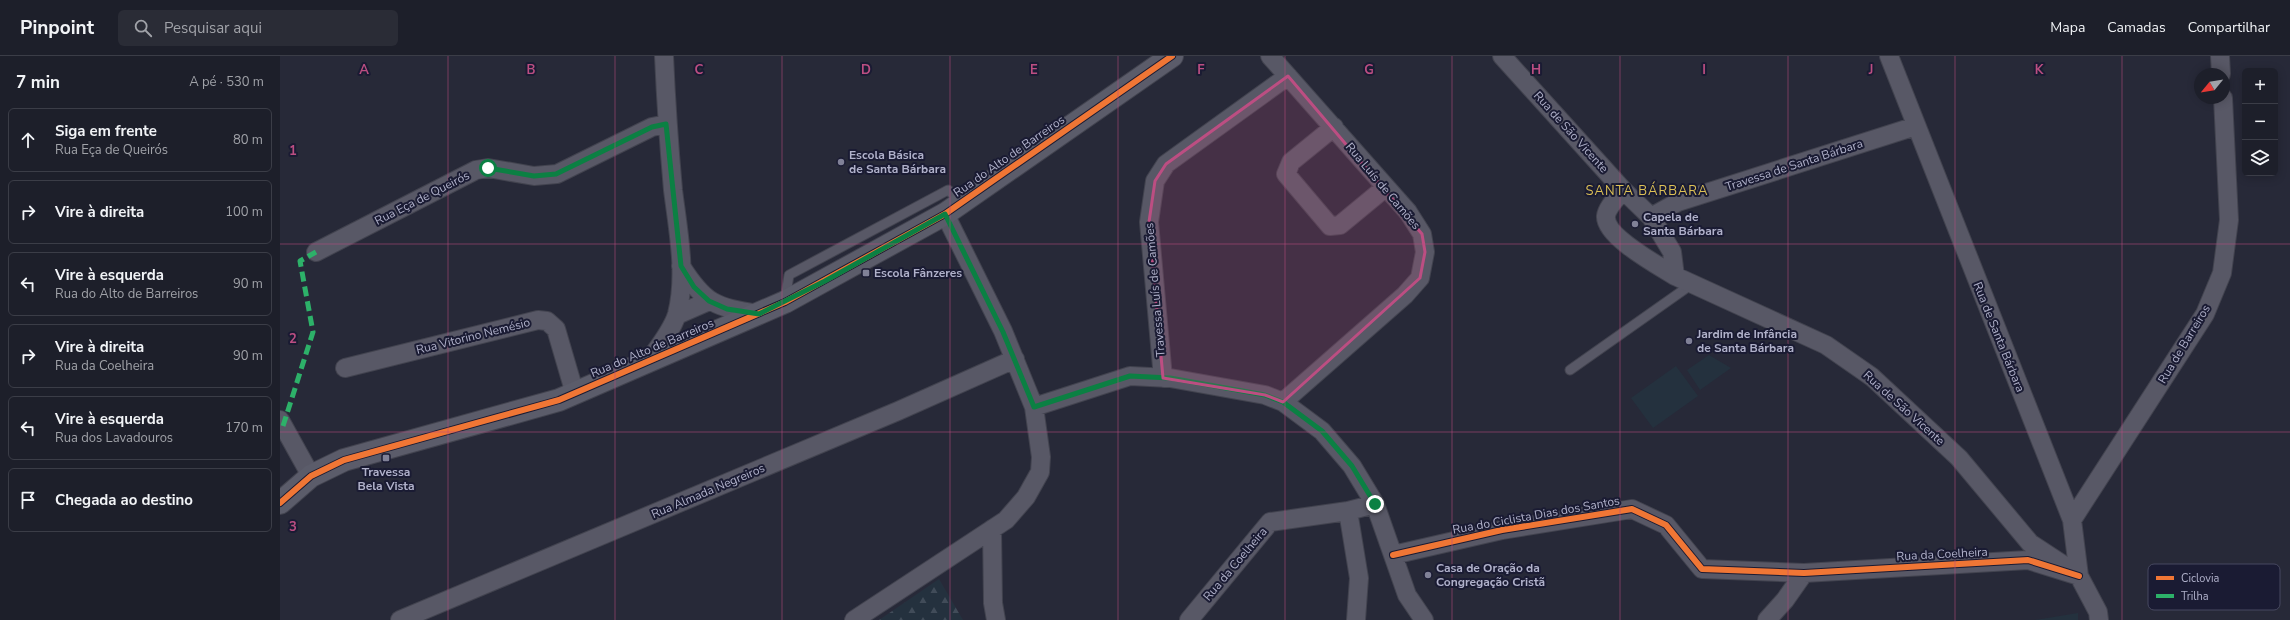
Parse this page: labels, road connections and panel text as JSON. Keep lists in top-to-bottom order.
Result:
{
  "streets": {
    "street": [
      "Rua de São Vicente",
      "Rua do Alto de Barreiros",
      "Travessa de Santa Bárbara",
      "Rua Luís de Camões",
      "Rua Eça de Queirós",
      "Travessa Luís de Camões",
      "Rua Vitorino Nemésio",
      "Rua de Santa Bárbara",
      "Rua de Barreiros",
      "Rua Almada Negreiros",
      "Rua do Ciclista Dias dos Santos",
      "Rua da Coelheira"
    ]
  },
  "crossings": [
    ["Rua de São Vicente", "Travessa de Santa Bárbara"],
    ["Rua de São Vicente", "Rua de Santa Bárbara"],
    ["Rua de São Vicente", "Rua da Coelheira"],
    ["Rua do Alto de Barreiros", "Rua Vitorino Nemésio"],
    ["Travessa de Santa Bárbara", "Rua de Santa Bárbara"],
    ["Rua Luís de Camões", "Travessa Luís de Camões"],
    ["Rua de Santa Bárbara", "Rua de Barreiros"],
    ["Rua de Santa Bárbara", "Rua da Coelheira"],
    ["Rua do Ciclista Dias dos Santos", "Rua da Coelheira"]
  ],
  "districts": ["SANTA BÁRBARA"],
  "places": {
    "other": [
      "Escola Básica de Santa Bárbara",
      "Capela de Santa Bárbara",
      "Jardim de Infância de Santa Bárbara",
      "Casa de Oração da Congregação Cristã"
    ],
    "transit": ["Escola Fânzeres", "Travessa Bela Vista"]
  },
  "legend": ["Ciclovia", "Trilha"],
  "north": "bottom left",
  "page": {
    "header": "Pinpoint",
    "search": "Pesquisar aqui",
    "nav": ["Mapa", "Camadas", "Compartilhar"],
    "heading": ["7 min", "A pé · 530 m"],
    "map_buttons": ["+", "−"],
    "list": [
      ["Siga em frente", "Rua Eça de Queirós", "80 m"],
      ["Vire à direita", "100 m"],
      ["Vire à esquerda", "Rua do Alto de Barreiros", "90 m"],
      ["Vire à direita", "Rua da Coelheira", "90 m"],
      ["Vire à esquerda", "Rua dos Lavadouros", "170 m"],
      "Chegada ao destino"
    ]
  },
  "grid": {
    "columns": [
      "A",
      "B",
      "C",
      "D",
      "E",
      "F",
      "G",
      "H",
      "I",
      "J",
      "K"
    ],
    "rows": ["1", "2", "3"]
  }
}
